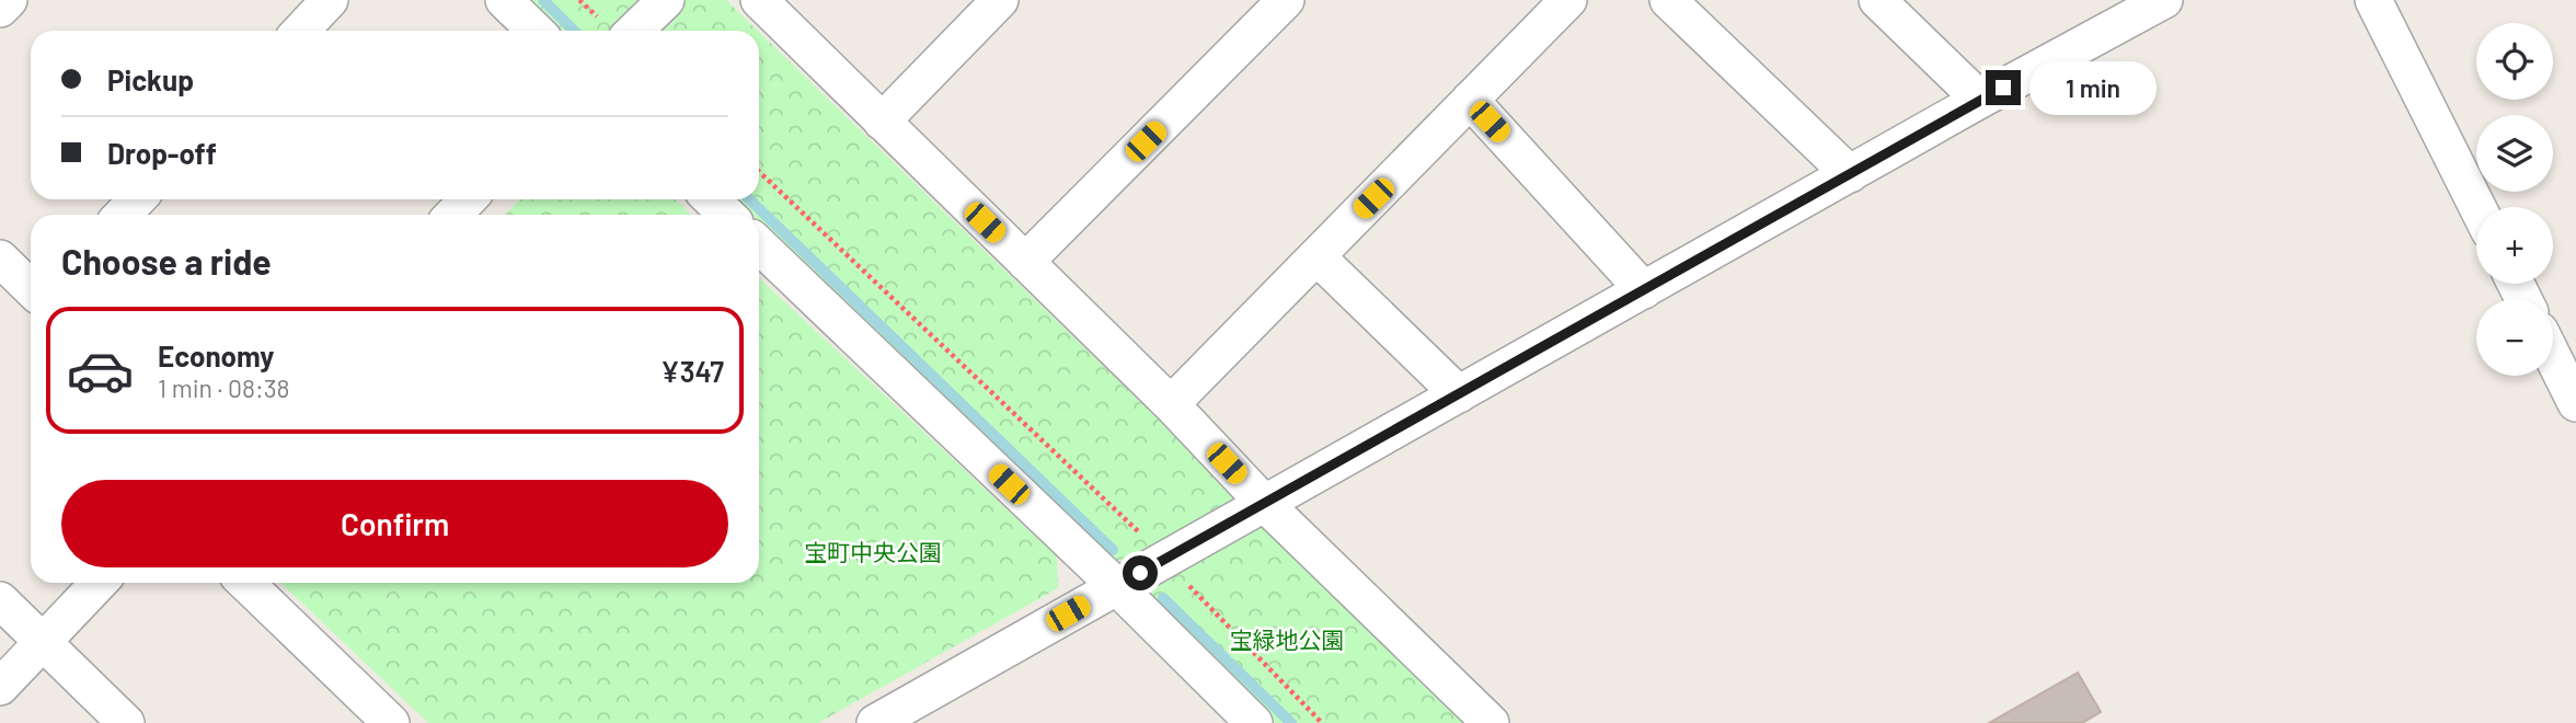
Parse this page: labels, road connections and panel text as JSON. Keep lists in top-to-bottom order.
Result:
{
  "parks": ["宝町中央公園", "宝緑地公園"],
  "page": {
    "map_buttons": ["+", "−"],
    "banner": ["Pickup", "Drop-off"],
    "bubble": "1 min",
    "heading": "Choose a ride",
    "list": [
      {
        "name": "Economy",
        "note": "1 min · 08:38",
        "value": "¥347"
      }
    ],
    "buttons": "Confirm"
  }
}
